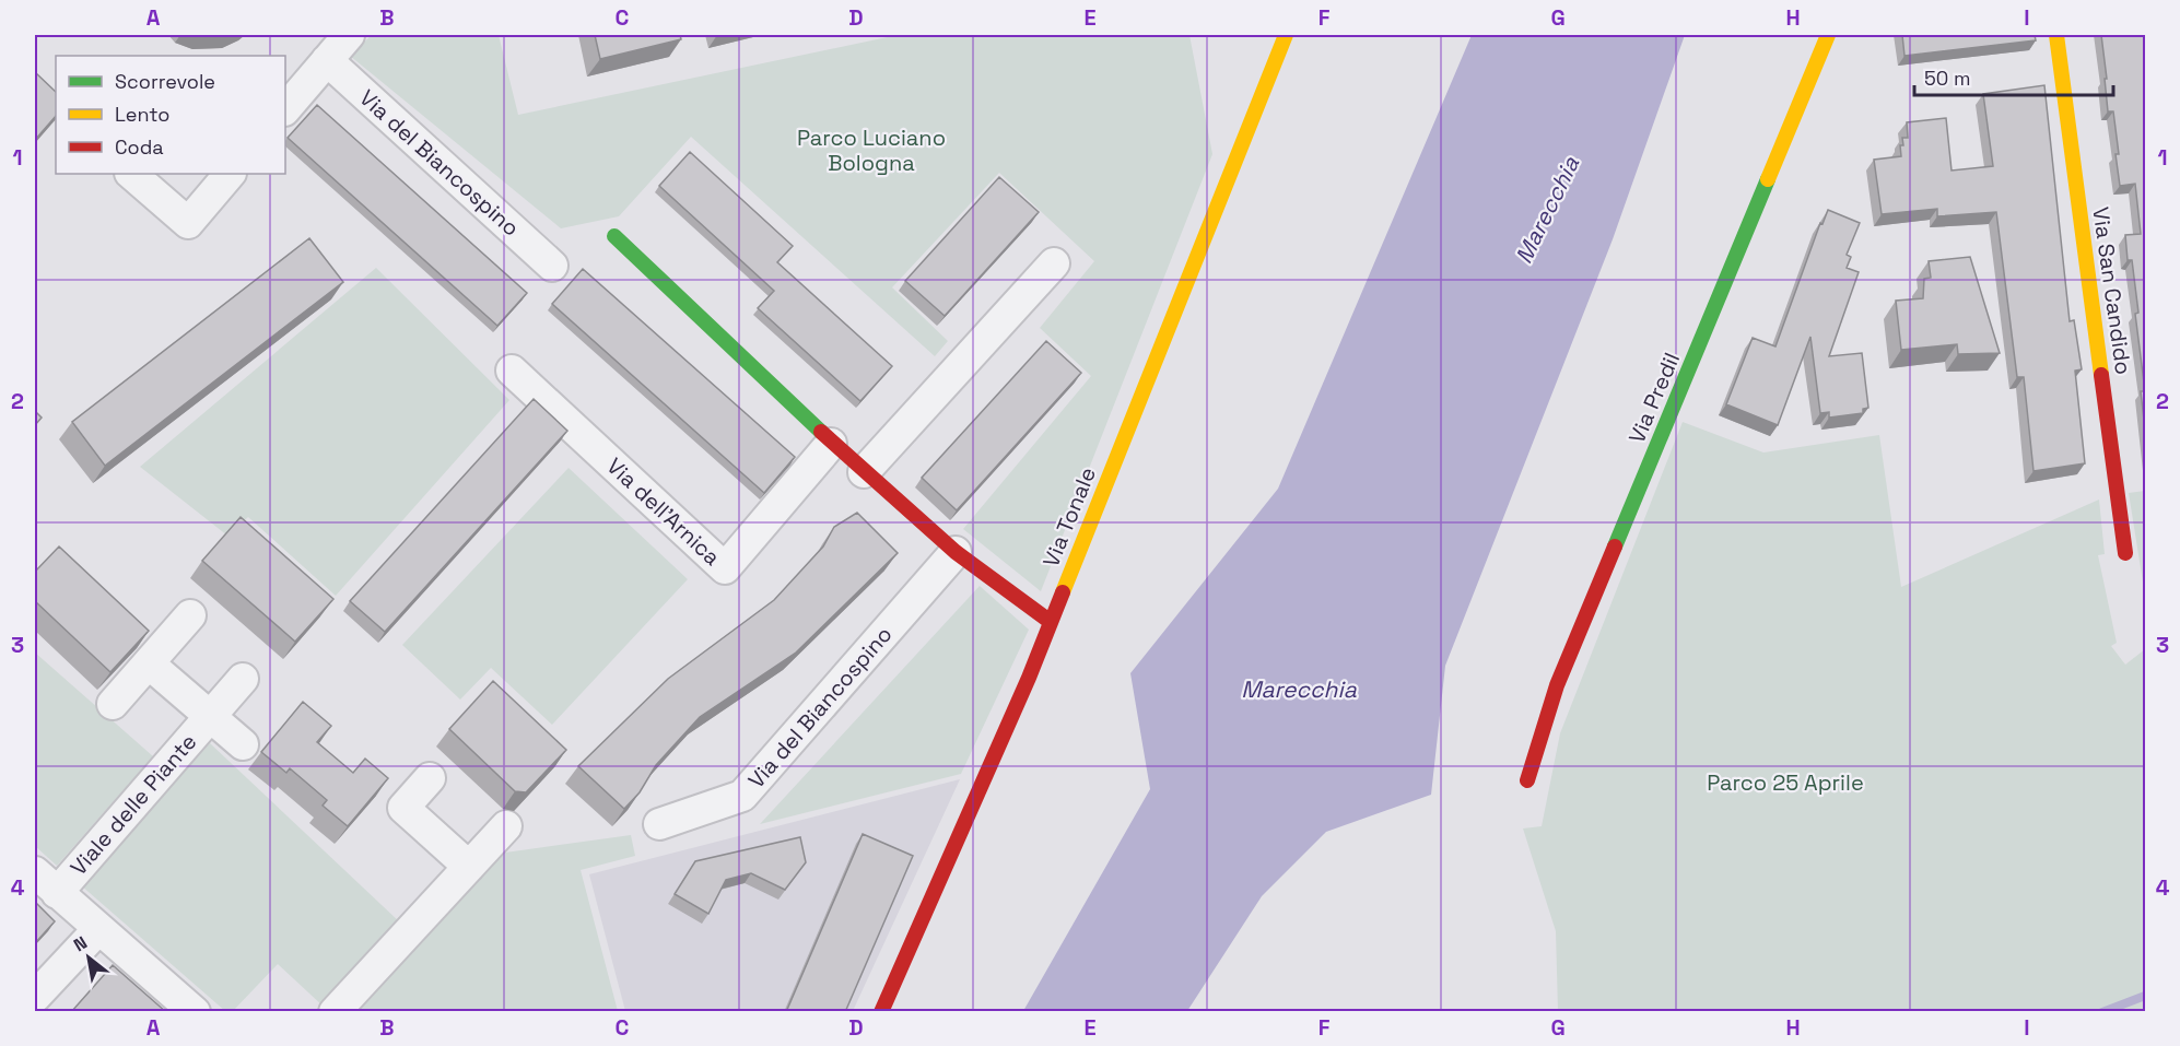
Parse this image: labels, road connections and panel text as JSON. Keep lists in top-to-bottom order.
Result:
{
  "streets": {
    "street": [
      "Via del Biancospino",
      "Via San Candido",
      "Via Predil",
      "Via dell'Arnica",
      "Via Tonale",
      "Viale delle Piante"
    ]
  },
  "water": ["Marecchia"],
  "parks": ["Parco Luciano Bologna", "Parco 25 Aprile"],
  "legend": ["Scorrevole", "Lento", "Coda"],
  "scale_bar": "50 m",
  "north": "top left",
  "grid": {
    "columns": [
      "A",
      "B",
      "C",
      "D",
      "E",
      "F",
      "G",
      "H",
      "I"
    ],
    "rows": [
      "1",
      "2",
      "3",
      "4"
    ]
  }
}
